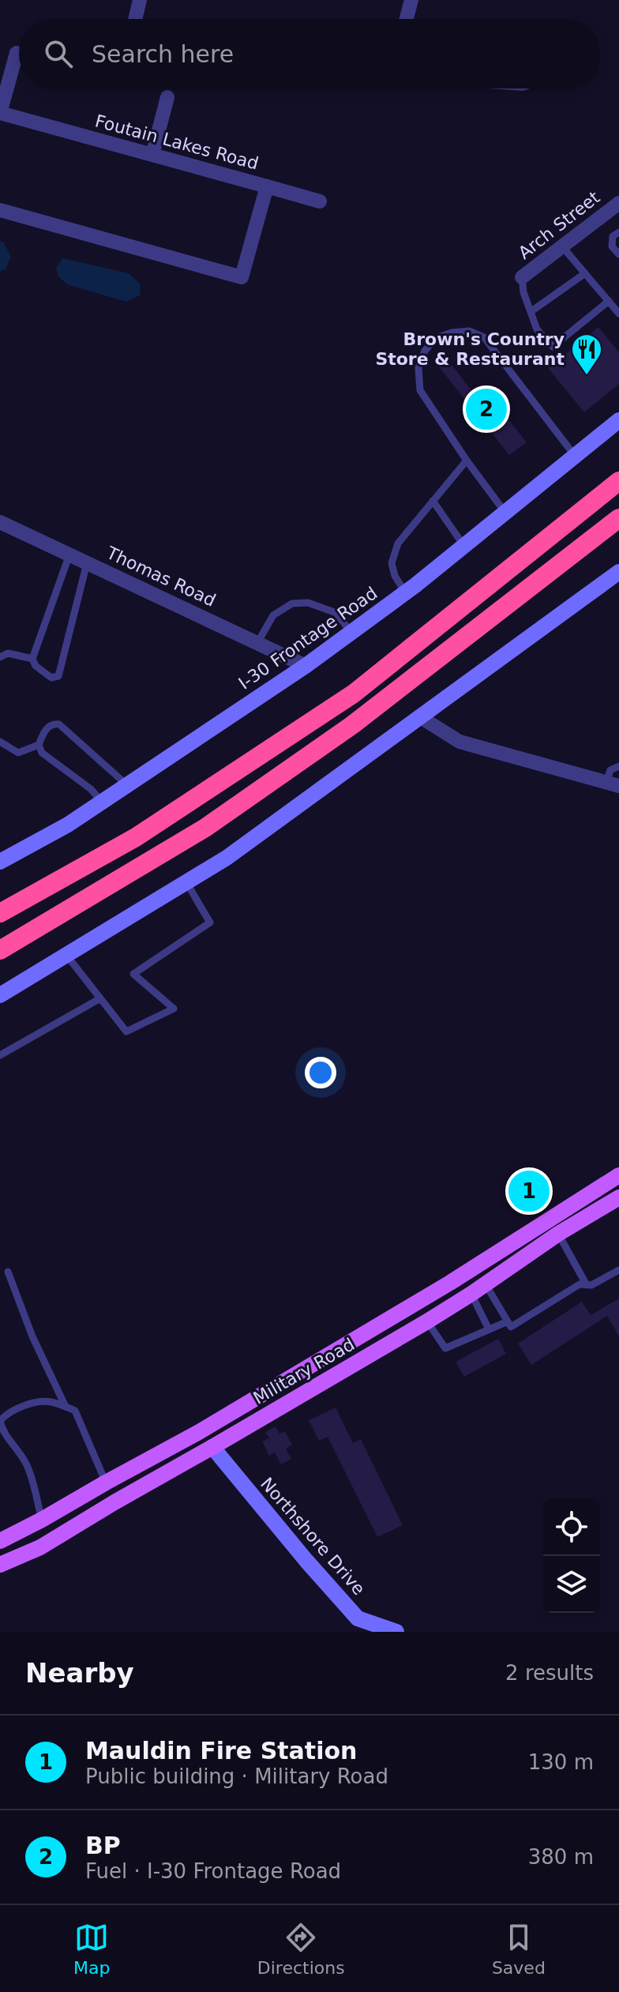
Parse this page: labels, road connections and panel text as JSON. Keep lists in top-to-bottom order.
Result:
{
  "streets": {
    "main road": ["I-30 Frontage Road", "Military Road", "Northshore Drive"],
    "street": ["Foutain Lakes Road", "Arch Street", "Thomas Road"]
  },
  "crossings": [
    ["Thomas Road", "I-30 Frontage Road"],
    ["Military Road", "Northshore Drive"]
  ],
  "places": {
    "restaurant": ["Brown's Country Store & Restaurant"]
  },
  "page": {
    "search": "Search here",
    "pins": ["2", "1"],
    "heading": ["Nearby", "2 results"],
    "list": [
      {
        "mark": "1",
        "name": "Mauldin Fire Station",
        "note": "Public building · Military Road",
        "value": "130 m"
      },
      {
        "mark": "2",
        "name": "BP",
        "note": "Fuel · I-30 Frontage Road",
        "value": "380 m"
      }
    ],
    "nav": ["Map", "Directions", "Saved"]
  }
}
